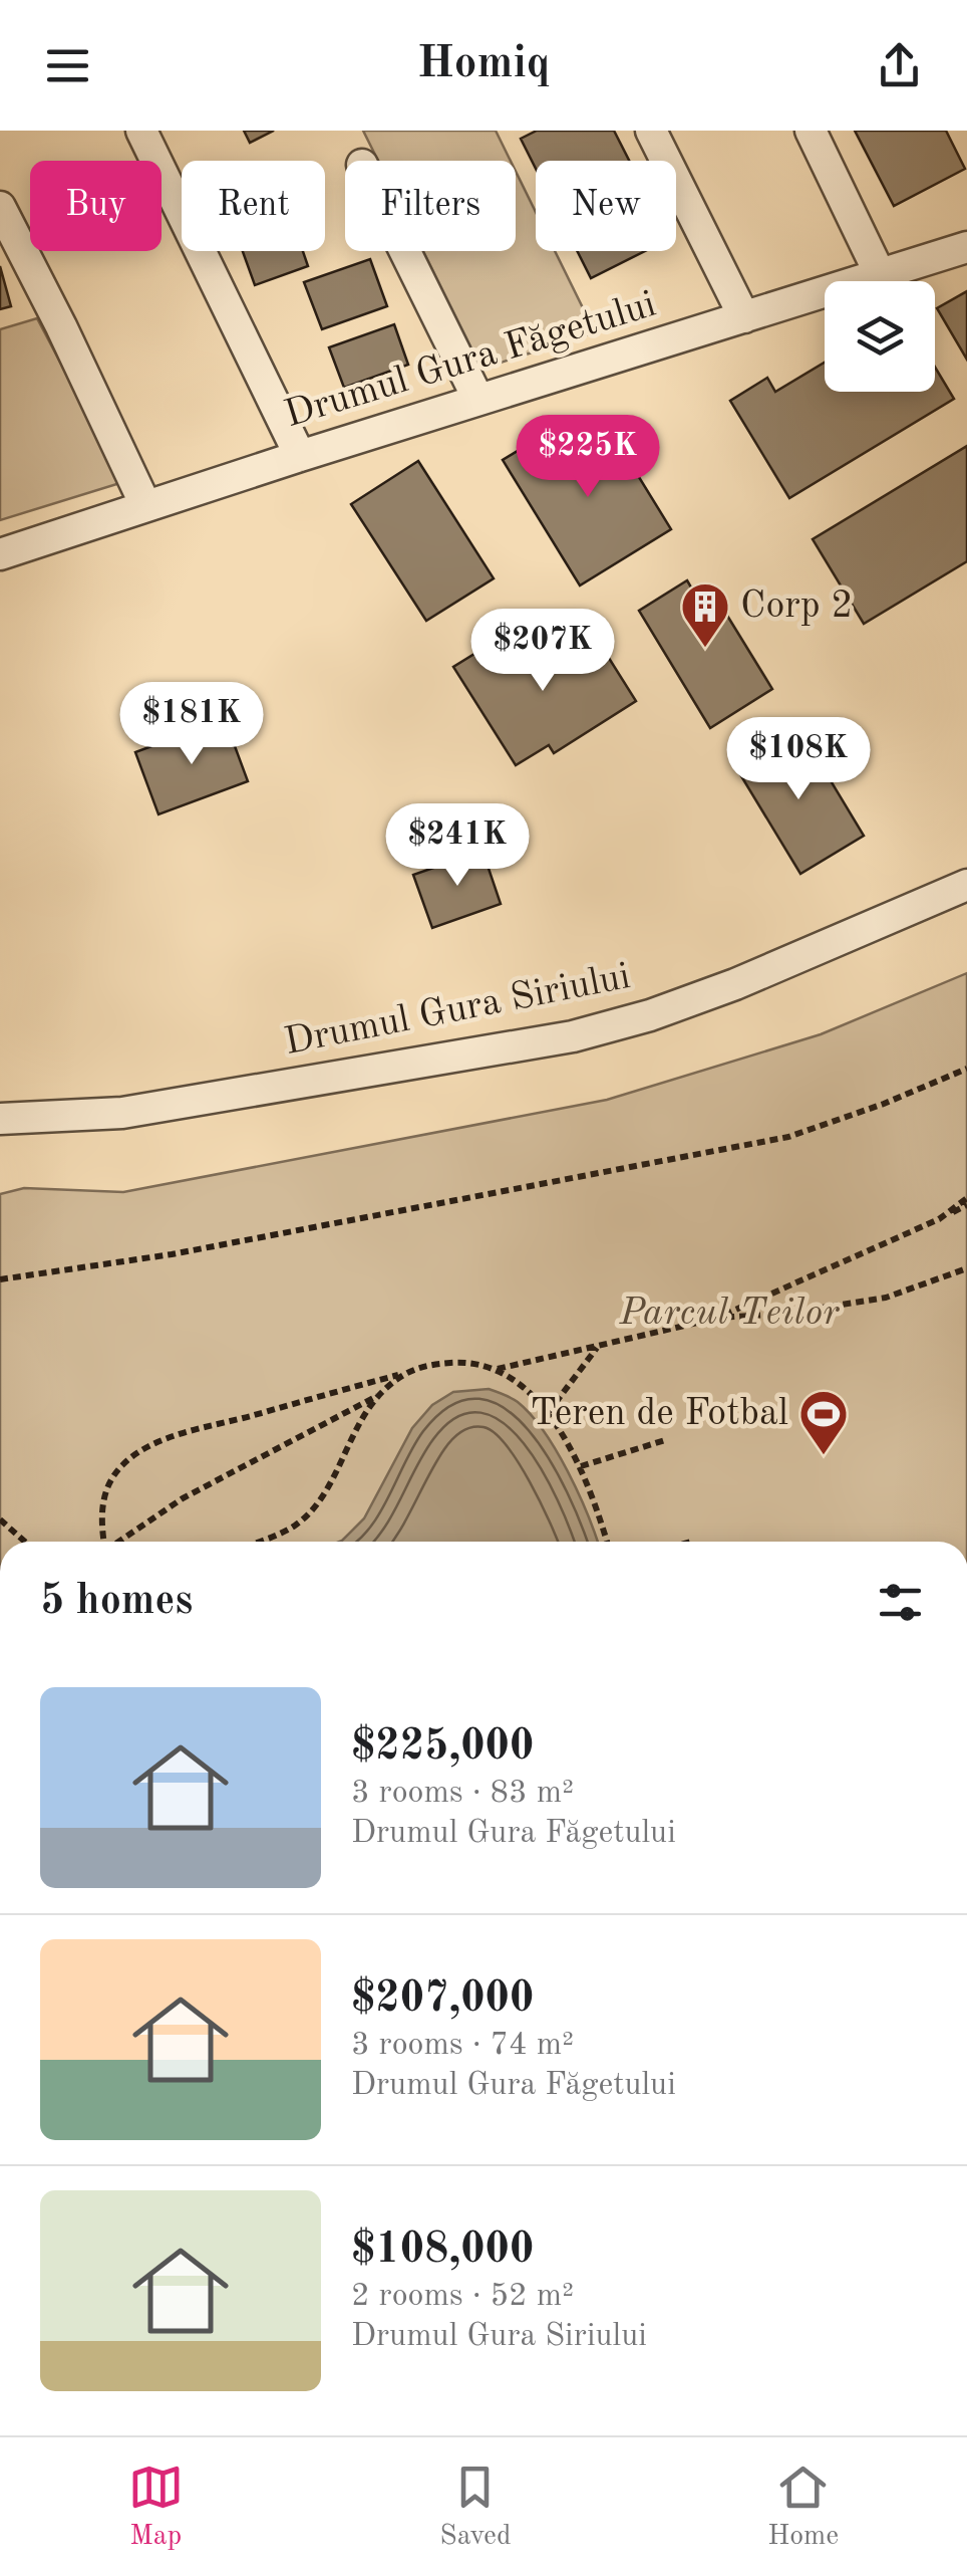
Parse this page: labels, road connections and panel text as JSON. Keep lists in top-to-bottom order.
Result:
{
  "streets": {
    "street": ["Drumul Gura Făgetului", "Drumul Gura Siriului"]
  },
  "parks": ["Parcul Teilor"],
  "places": {
    "building": ["Corp 2"],
    "sports": ["Teren de Fotbal"]
  },
  "page": {
    "header": "Homiq",
    "chip": [
      "Buy",
      "Rent",
      "Filters",
      "New"
    ],
    "price": [
      "$225K",
      "$207K",
      "$181K",
      "$108K",
      "$241K"
    ],
    "heading": "5 homes",
    "list": [
      {
        "name": "$225,000",
        "note": "3 rooms · 83 m² · Drumul Gura Făgetului"
      },
      {
        "name": "$207,000",
        "note": "3 rooms · 74 m² · Drumul Gura Făgetului"
      },
      {
        "name": "$108,000",
        "note": "2 rooms · 52 m² · Drumul Gura Siriului"
      }
    ],
    "tabs": ["Map", "Saved", "Home"]
  }
}
